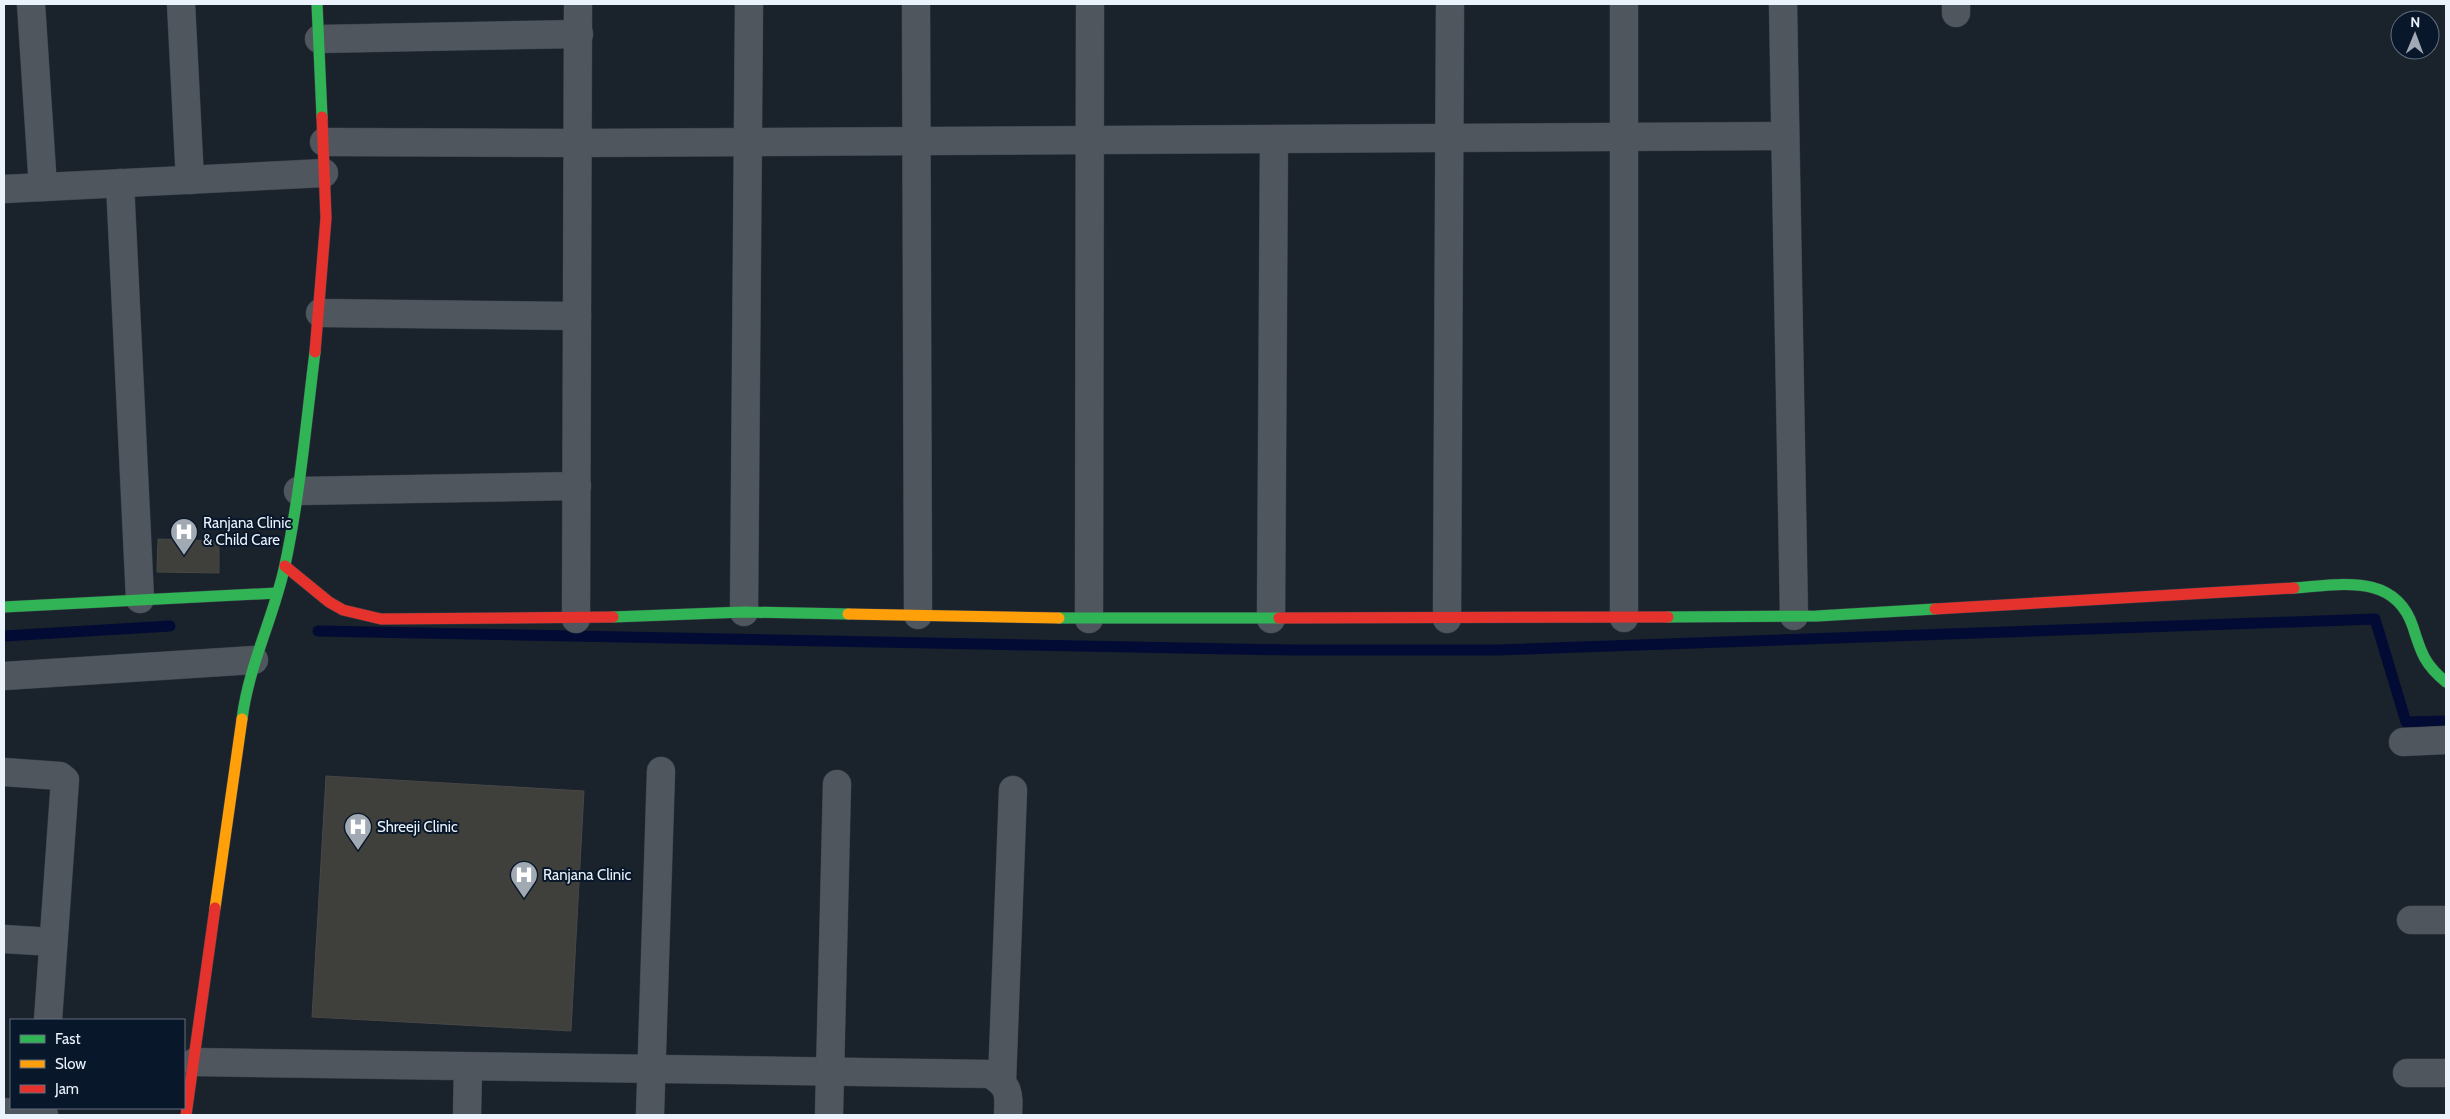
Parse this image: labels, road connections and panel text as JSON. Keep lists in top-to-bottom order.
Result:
{
  "places": {
    "hospital": ["Ranjana Clinic & Child Care", "Shreeji Clinic", "Ranjana Clinic"]
  },
  "legend": ["Fast", "Slow", "Jam"],
  "north": "top"
}
